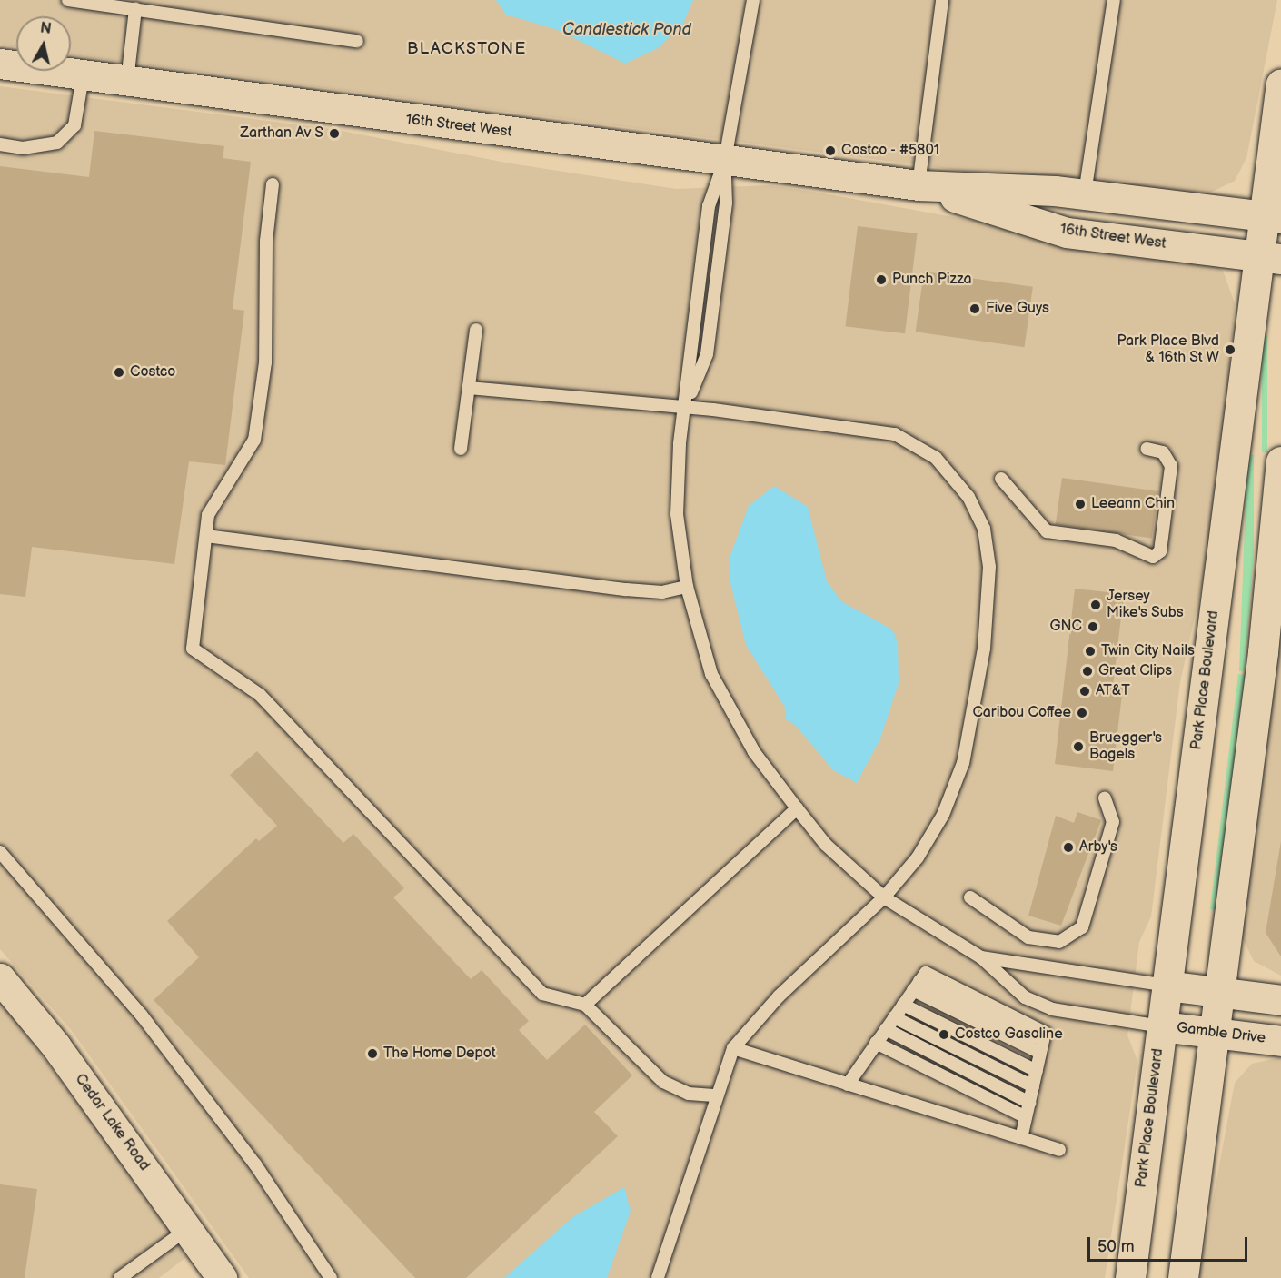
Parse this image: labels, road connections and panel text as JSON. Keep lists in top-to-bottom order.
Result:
{
  "streets": {
    "street": [
      "16th Street West",
      "Park Place Boulevard",
      "Gamble Drive",
      "Cedar Lake Road"
    ]
  },
  "crossings": [
    ["16th Street West", "Park Place Boulevard"],
    ["Park Place Boulevard", "Gamble Drive"]
  ],
  "districts": ["BLACKSTONE"],
  "water": ["Candlestick Pond"],
  "places": [
    "Zarthan Av S",
    "Costco - #5801",
    "Punch Pizza",
    "Five Guys",
    "Park Place Blvd & 16th St W",
    "Costco",
    "Leeann Chin",
    "Jersey Mike's Subs",
    "GNC",
    "Twin City Nails",
    "Great Clips",
    "AT&T",
    "Caribou Coffee",
    "Bruegger's Bagels",
    "Arby's",
    "Costco Gasoline",
    "The Home Depot"
  ],
  "scale_bar": "50 m",
  "north": "top"
}
